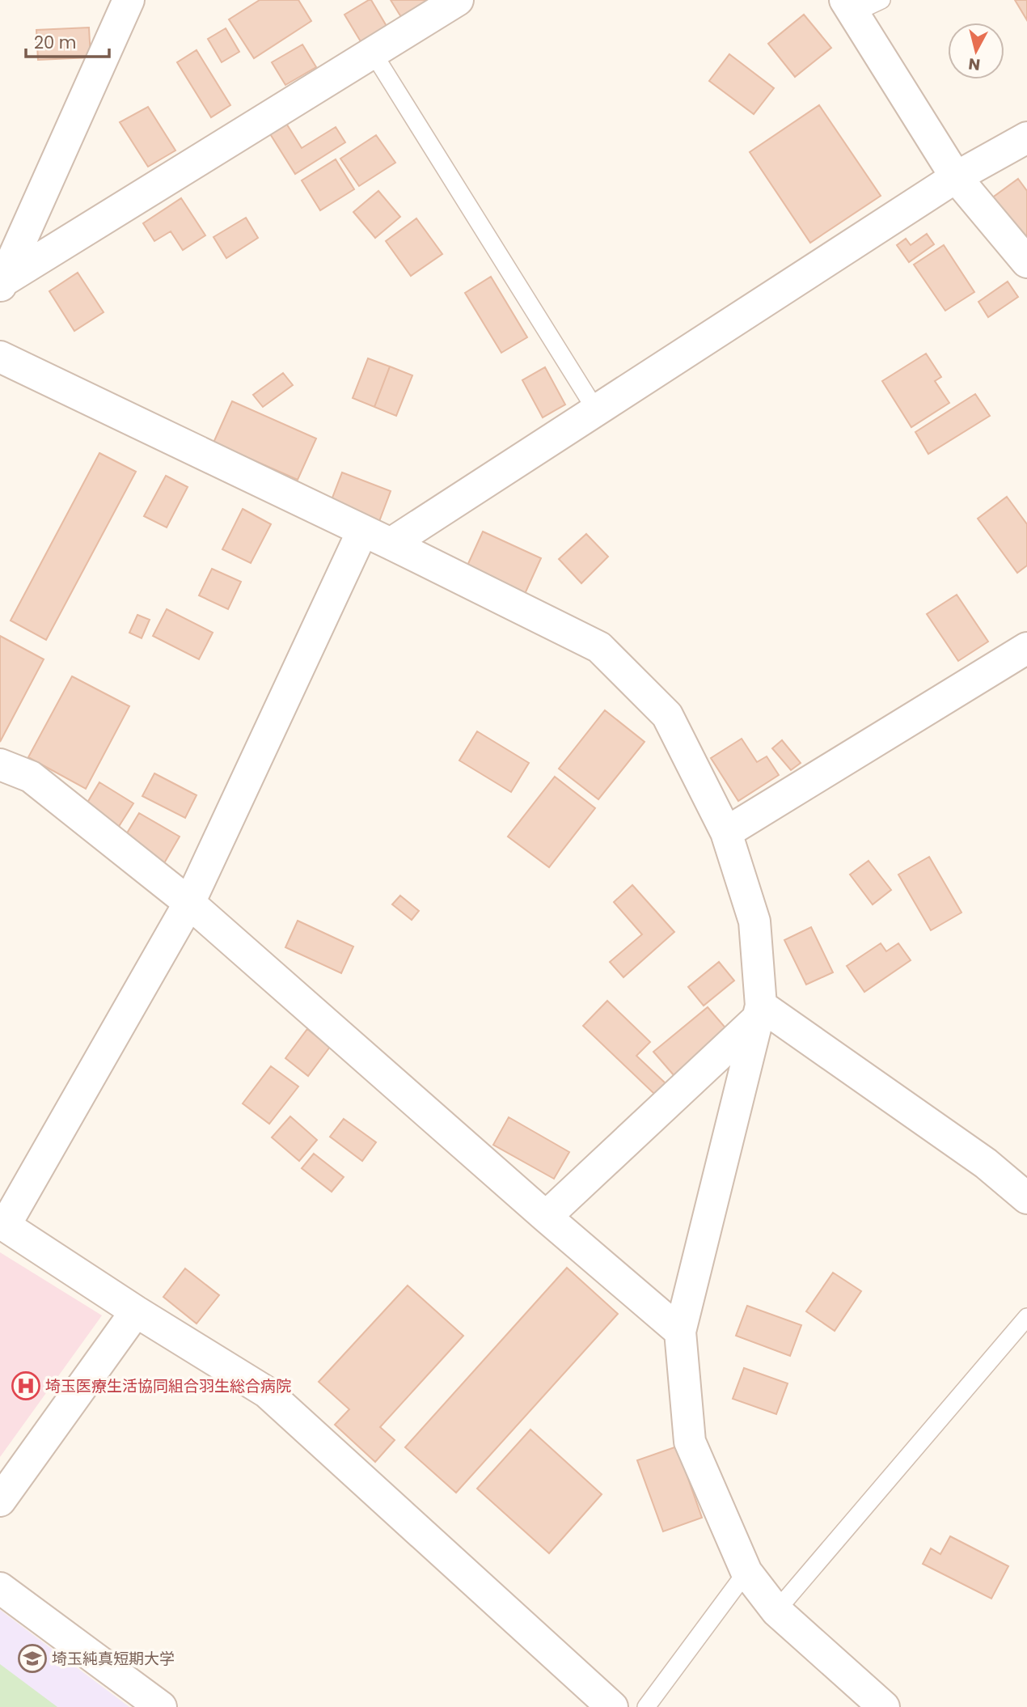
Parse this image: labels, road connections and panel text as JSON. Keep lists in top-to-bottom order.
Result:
{
  "places": {
    "hospital": ["埼玉医療生活協同組合羽生総合病院"],
    "school or university": ["埼玉純真短期大学"]
  },
  "scale_bar": "20 m",
  "north": "bottom"
}
